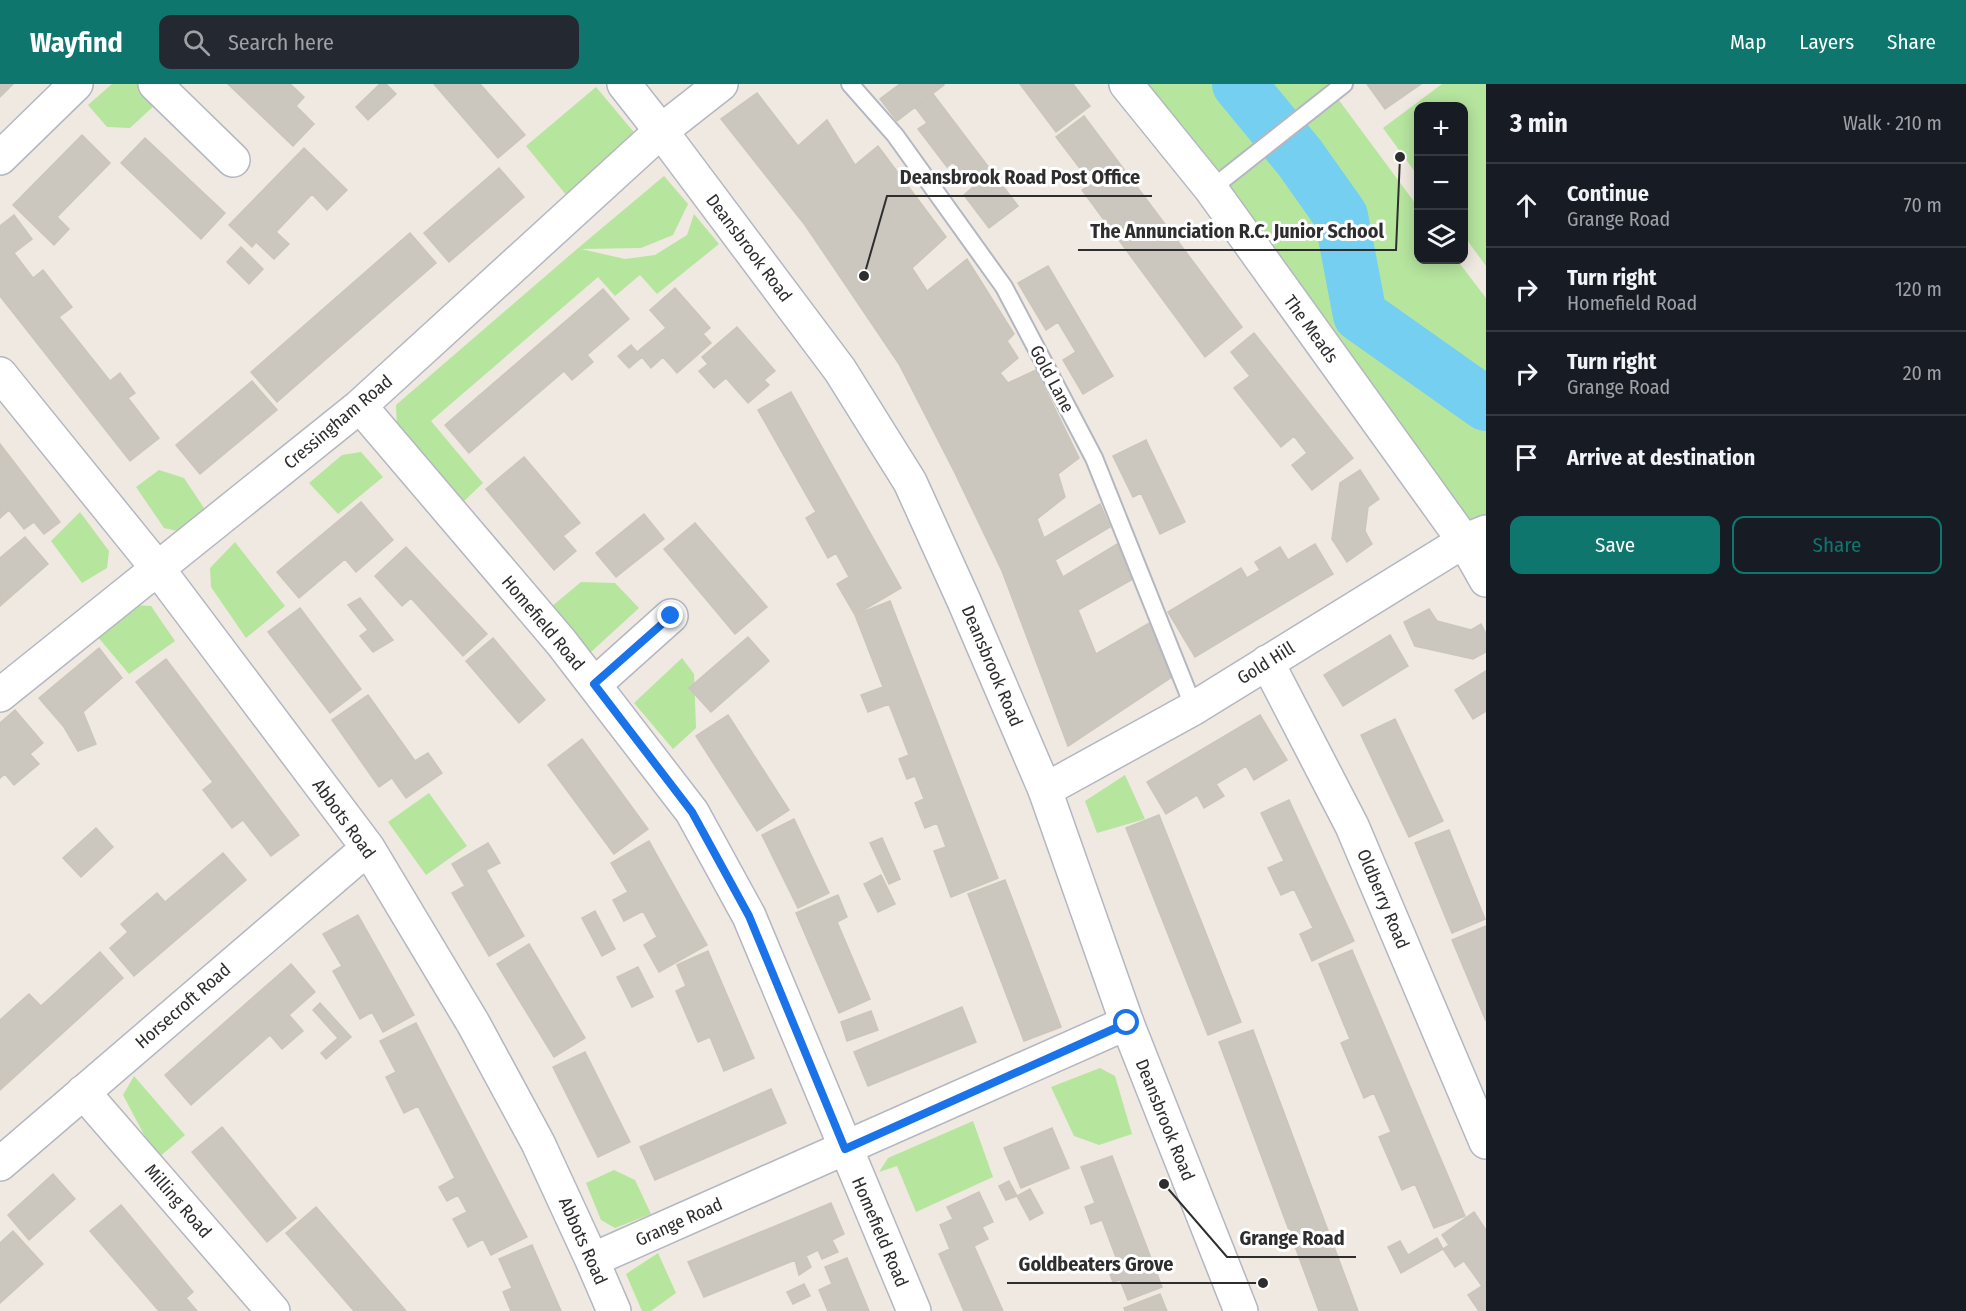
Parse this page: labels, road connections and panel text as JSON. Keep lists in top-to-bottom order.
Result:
{
  "streets": {
    "street": [
      "Deansbrook Road",
      "The Meads",
      "Cressingham Road",
      "Homefield Road",
      "Gold Hill",
      "Abbots Road",
      "Oldberry Road",
      "Horsecroft Road",
      "Milling Road",
      "Grange Road"
    ],
    "lane": ["Gold Lane"]
  },
  "crossings": [
    ["Deansbrook Road", "Cressingham Road"],
    ["Deansbrook Road", "Gold Hill"],
    ["Deansbrook Road", "Grange Road"],
    ["The Meads", "Gold Hill"],
    ["Gold Lane", "Gold Hill"],
    ["Cressingham Road", "Homefield Road"],
    ["Cressingham Road", "Abbots Road"],
    ["Homefield Road", "Grange Road"],
    ["Gold Hill", "Oldberry Road"],
    ["Abbots Road", "Horsecroft Road"],
    ["Abbots Road", "Grange Road"],
    ["Horsecroft Road", "Milling Road"]
  ],
  "places": [
    "The Annunciation R.C. Junior School",
    "Deansbrook Road Post Office",
    "Grange Road",
    "Goldbeaters Grove"
  ],
  "page": {
    "header": "Wayfind",
    "search": "Search here",
    "nav": ["Map", "Layers", "Share"],
    "heading": ["3 min", "Walk · 210 m"],
    "map_buttons": ["+", "−"],
    "list": [
      ["Continue", "Grange Road", "70 m"],
      ["Turn right", "Homefield Road", "120 m"],
      ["Turn right", "Grange Road", "20 m"],
      "Arrive at destination"
    ],
    "buttons": ["Save", "Share"]
  }
}
